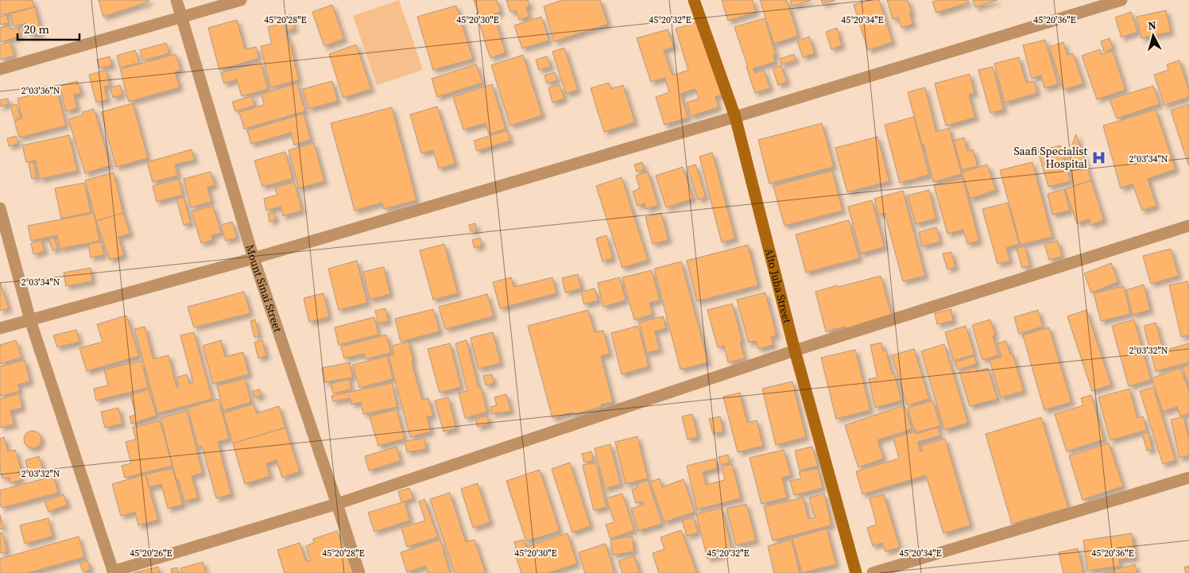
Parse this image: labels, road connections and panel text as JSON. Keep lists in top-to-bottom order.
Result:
{
  "streets": {
    "street": ["Alto Juba Street", "Mount Sinai Street"]
  },
  "places": {
    "hospital": ["Saafi Specialist Hospital"]
  },
  "scale_bar": "20 m",
  "north": "top",
  "coordinates": [
    "45°20'28\"E",
    "45°20'30\"E",
    "45°20'32\"E",
    "45°20'34\"E",
    "45°20'36\"E",
    "2°03'36\"N",
    "2°03'34\"N",
    "2°03'32\"N",
    "45°20'26\"E"
  ]
}
